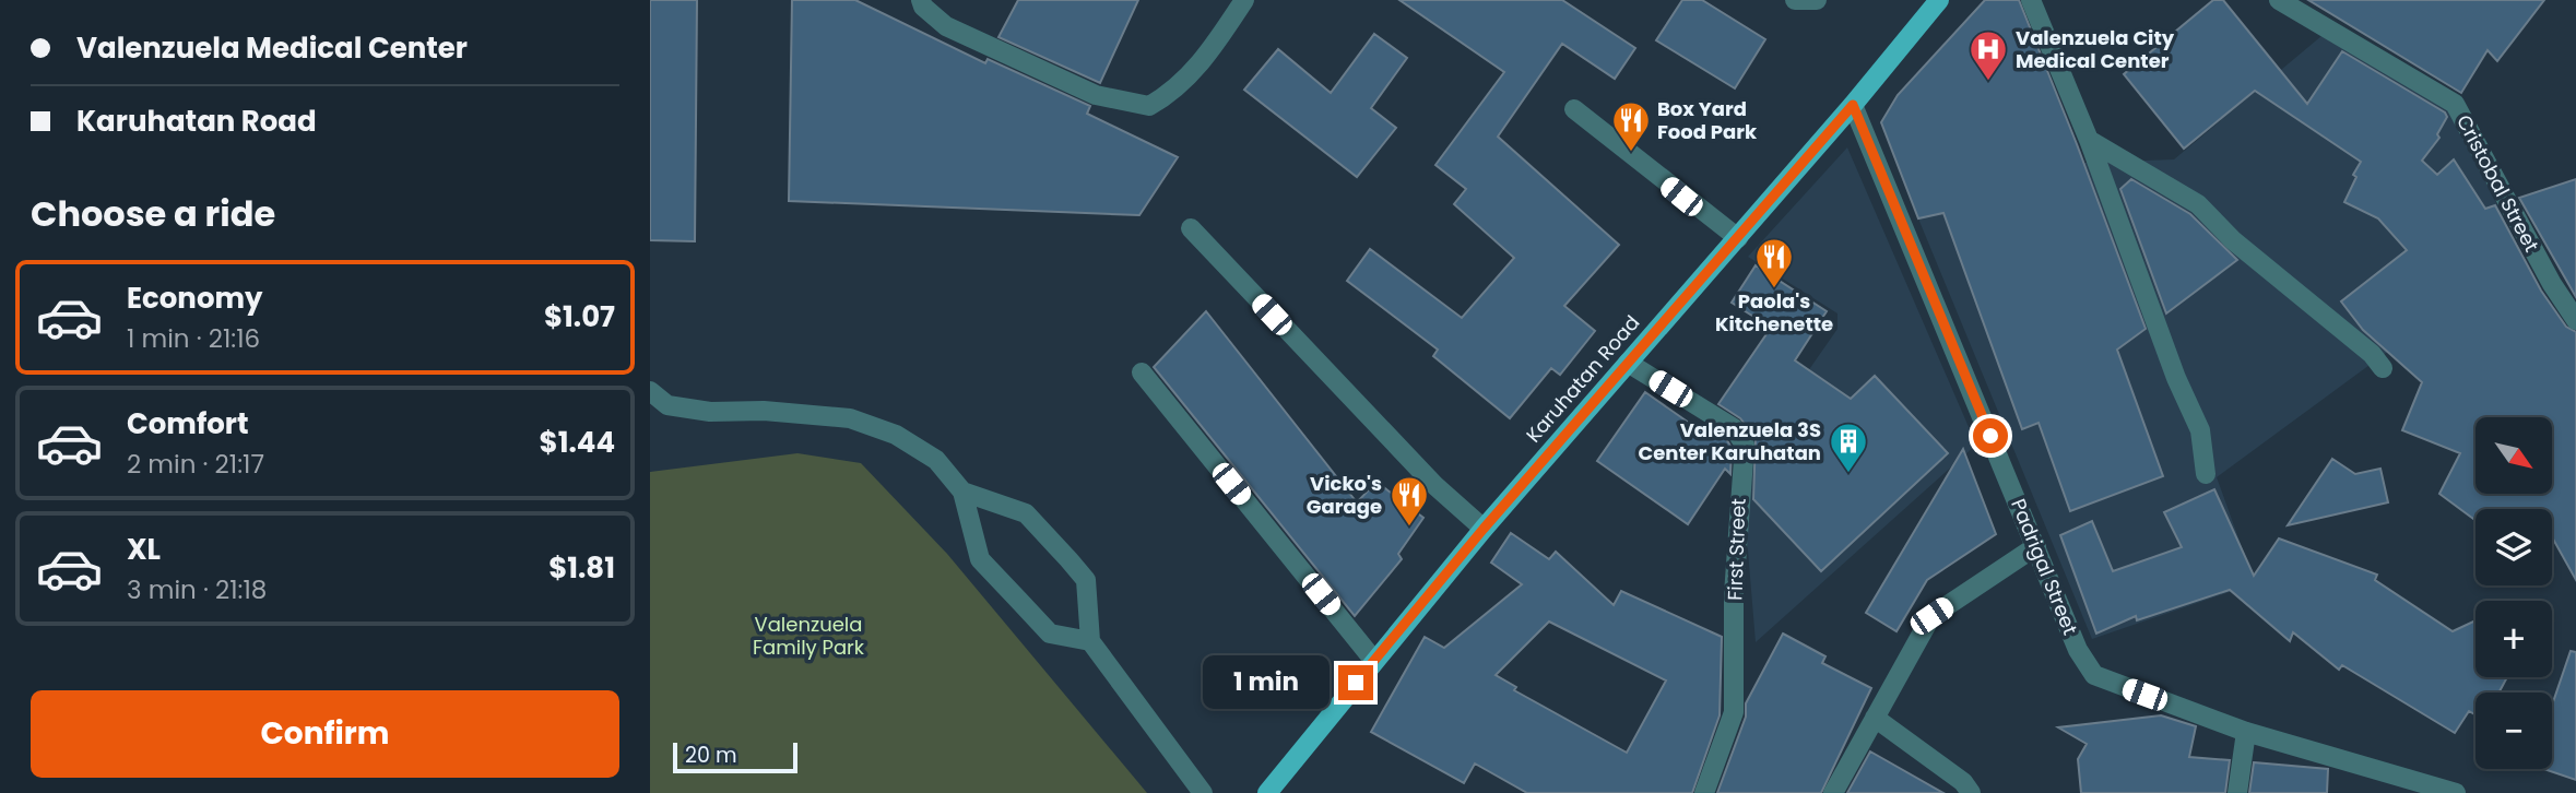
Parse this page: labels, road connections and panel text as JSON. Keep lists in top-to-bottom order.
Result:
{
  "streets": {
    "main road": ["Karuhatan Road"],
    "street": ["Cristobal Street", "First Street", "Padrigal Street"]
  },
  "crossings": [
    ["Karuhatan Road", "First Street"],
    ["Karuhatan Road", "Padrigal Street"]
  ],
  "parks": ["Valenzuela Family Park"],
  "places": {
    "hospital": ["Valenzuela City Medical Center"],
    "restaurant": ["Box Yard Food Park", "Paola's Kitchenette", "Vicko's Garage"],
    "building": ["Valenzuela 3S Center Karuhatan"]
  },
  "scale_bar": "20 m",
  "north": "bottom right",
  "page": {
    "banner": ["Valenzuela Medical Center", "Karuhatan Road"],
    "heading": "Choose a ride",
    "list": [
      {
        "name": "Economy",
        "note": "1 min · 21:16",
        "value": "$1.07"
      },
      {
        "name": "Comfort",
        "note": "2 min · 21:17",
        "value": "$1.44"
      },
      {
        "name": "XL",
        "note": "3 min · 21:18",
        "value": "$1.81"
      }
    ],
    "map_buttons": ["+", "−"],
    "bubble": "1 min",
    "buttons": "Confirm",
    "scale": "20 m"
  }
}
